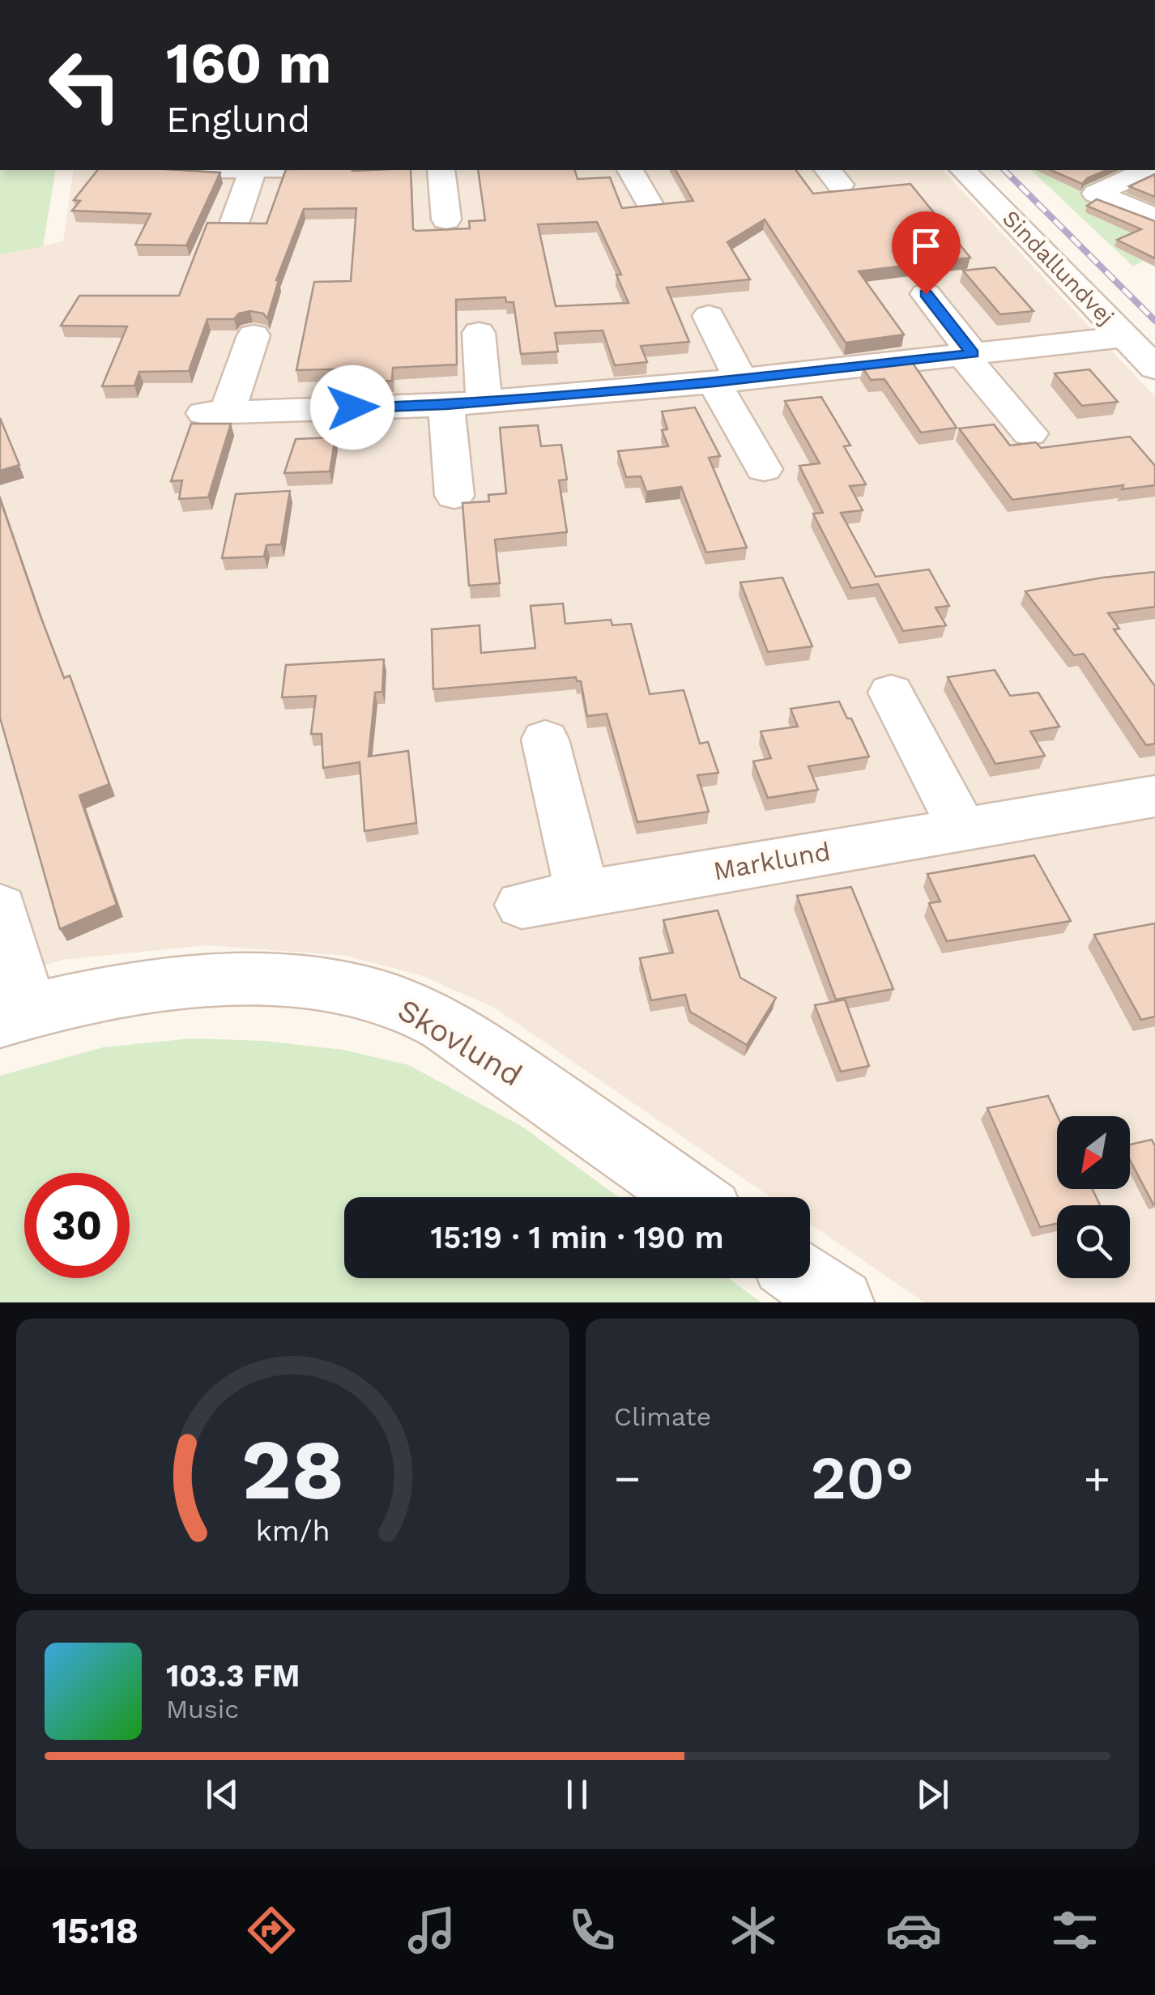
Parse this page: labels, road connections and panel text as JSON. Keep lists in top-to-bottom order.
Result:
{
  "streets": {
    "street": ["Sindallundvej", "Marklund", "Skovlund"]
  },
  "north": "bottom left",
  "page": {
    "turn": ["160 m", "Englund"],
    "limit": "30",
    "trip": "15:19 · 1 min · 190 m",
    "tile": "Climate",
    "heat": ["−", "20°", "+"],
    "song": ["103.3 FM", "Music"],
    "tabs": "15:18",
    "gauge": ["28", "km/h"]
  }
}
